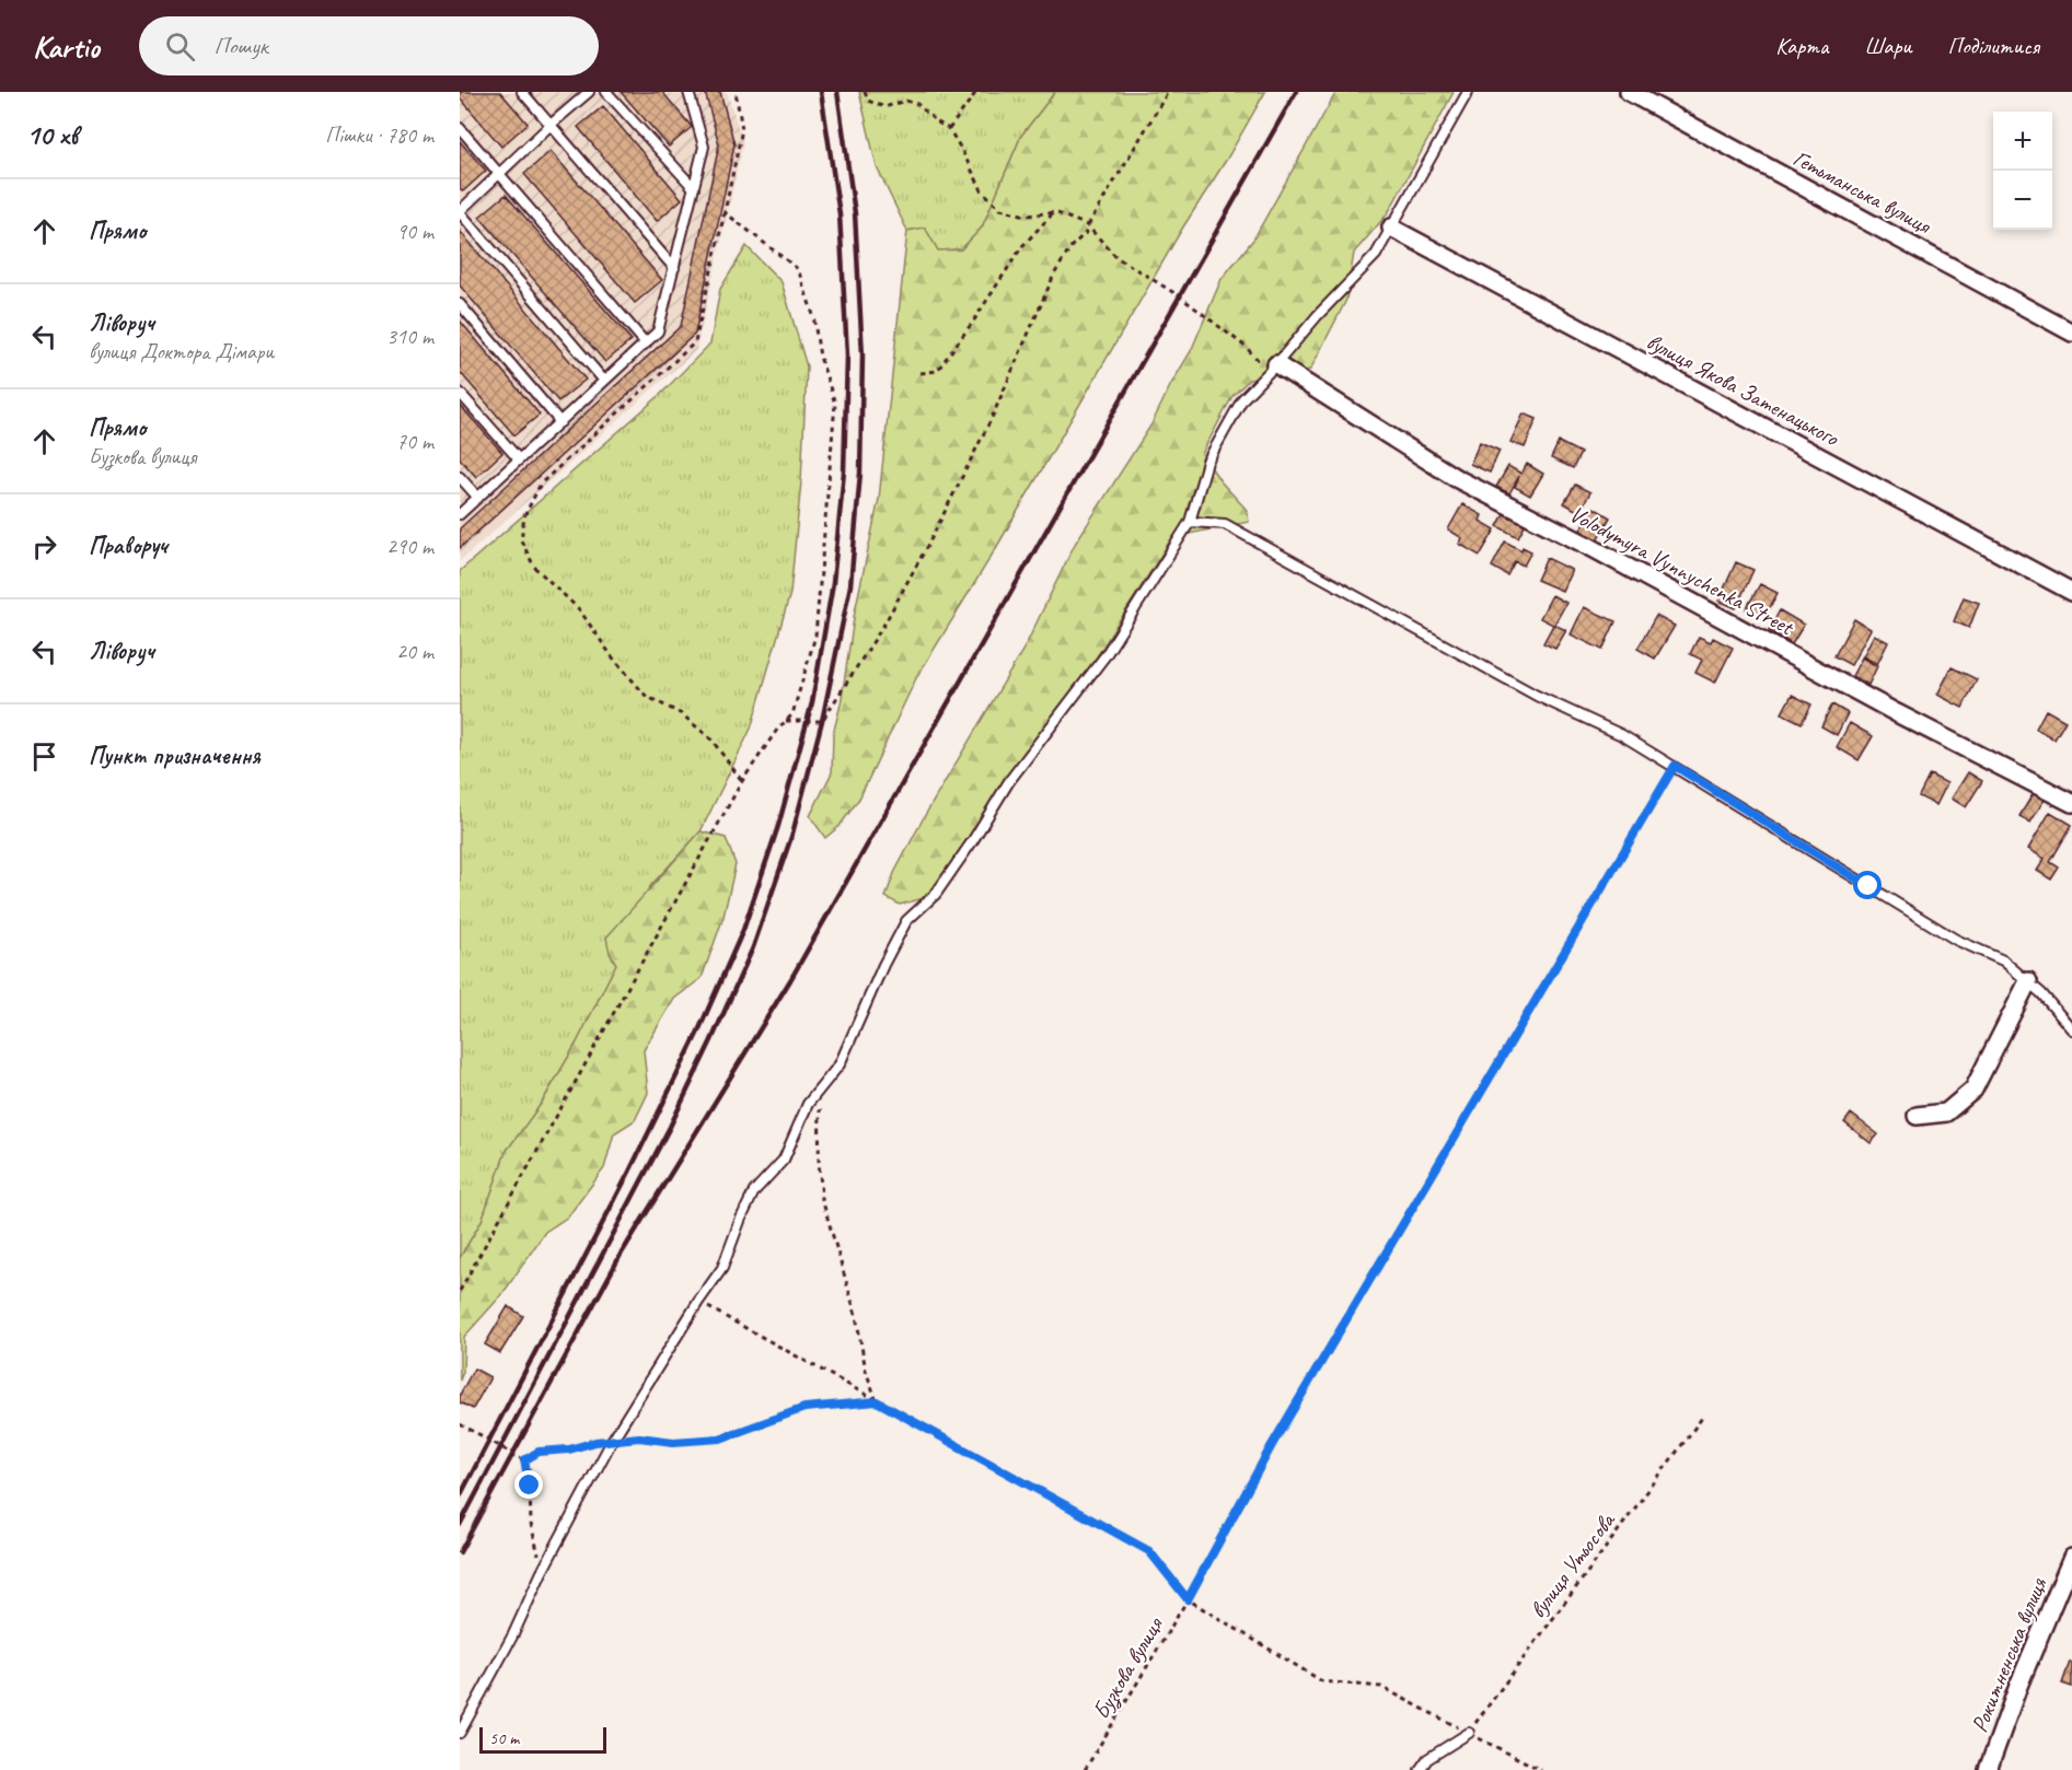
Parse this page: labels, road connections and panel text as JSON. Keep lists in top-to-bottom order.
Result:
{
  "streets": {
    "street": [
      "Гетьманська вулиця",
      "вулиця Якова Затенацького",
      "Volodymyra Vynnychenka Street",
      "Рокитненська вулиця"
    ],
    "path": ["вулиця Утьосова", "Бузкова вулиця"]
  },
  "scale_bar": "50 m",
  "page": {
    "header": "Kartio",
    "search": "Пошук",
    "nav": ["Карта", "Шари", "Поділитися"],
    "heading": ["10 хв", "Пішки · 780 m"],
    "map_buttons": ["+", "−"],
    "list": [
      ["Прямо", "90 m"],
      ["Ліворуч", "вулиця Доктора Дімари", "310 m"],
      ["Прямо", "Бузкова вулиця", "70 m"],
      ["Праворуч", "290 m"],
      ["Ліворуч", "20 m"],
      "Пункт призначення"
    ],
    "scale": "50 m"
  }
}
